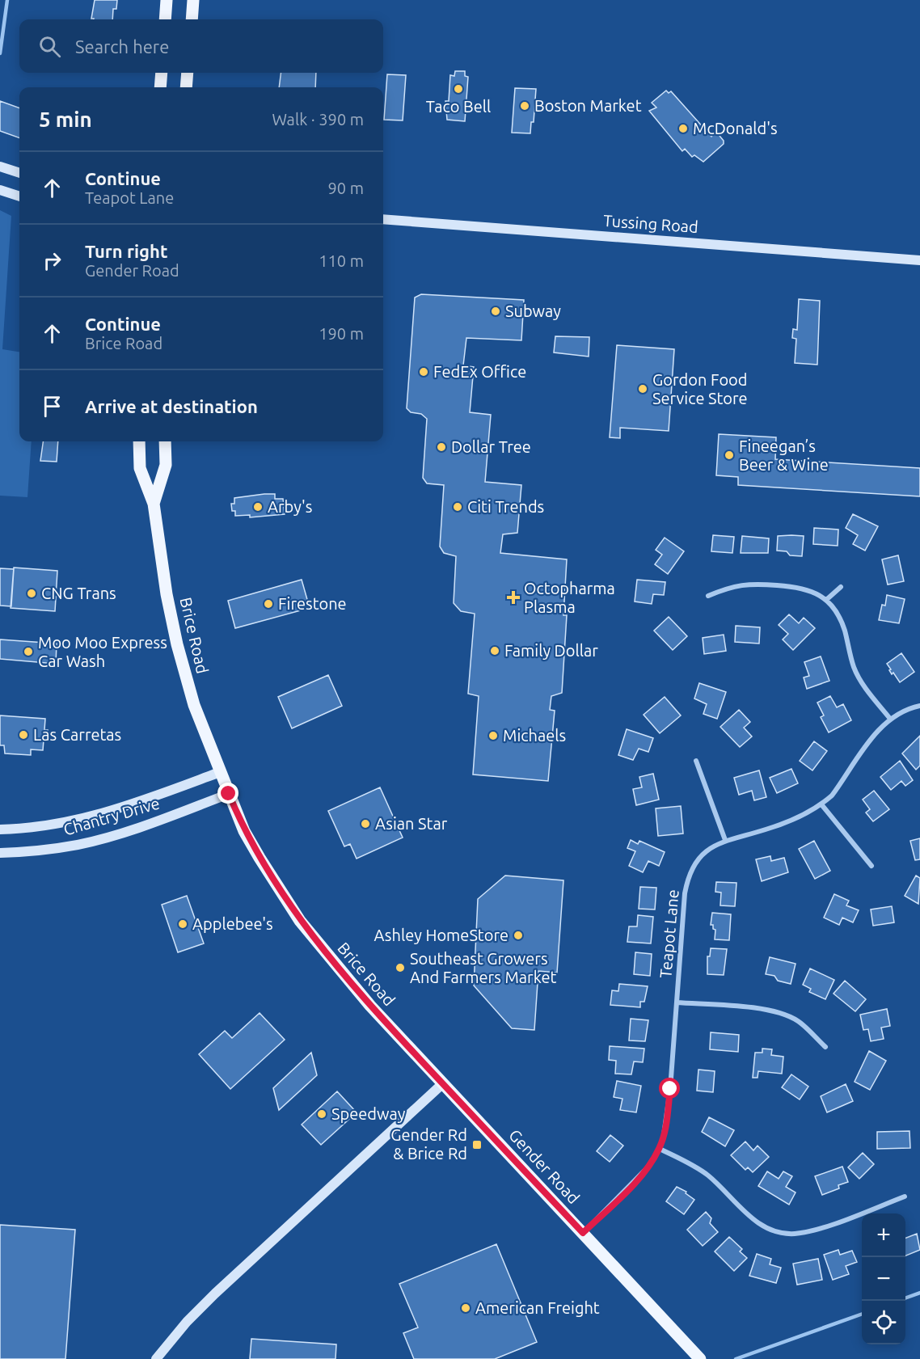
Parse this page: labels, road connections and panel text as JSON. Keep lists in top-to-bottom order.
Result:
{
  "streets": {
    "main road": [
      "Tussing Road",
      "Brice Road",
      "Chantry Drive",
      "Gender Road"
    ],
    "street": ["Teapot Lane"]
  },
  "crossings": [
    ["Brice Road", "Chantry Drive"],
    ["Brice Road", "Gender Road"],
    ["Teapot Lane", "Gender Road"]
  ],
  "places": {
    "other": [
      "Taco Bell",
      "Boston Market",
      "McDonald's",
      "Subway",
      "FedEx Office",
      "Gordon Food Service Store",
      "Dollar Tree",
      "Fineegan’s Beer & Wine",
      "Arby's",
      "Citi Trends",
      "CNG Trans",
      "Firestone",
      "Family Dollar",
      "Moo Moo Express Car Wash",
      "Las Carretas",
      "Michaels",
      "Asian Star",
      "Applebee's",
      "Ashley HomeStore",
      "Southeast Growers And Farmers Market",
      "Speedway",
      "American Freight"
    ],
    "health": ["Octopharma Plasma"],
    "transit": ["Gender Rd & Brice Rd"]
  },
  "page": {
    "search": "Search here",
    "heading": ["5 min", "Walk · 390 m"],
    "list": [
      ["Continue", "Teapot Lane", "90 m"],
      ["Turn right", "Gender Road", "110 m"],
      ["Continue", "Brice Road", "190 m"],
      "Arrive at destination"
    ],
    "map_buttons": ["+", "−"]
  }
}
